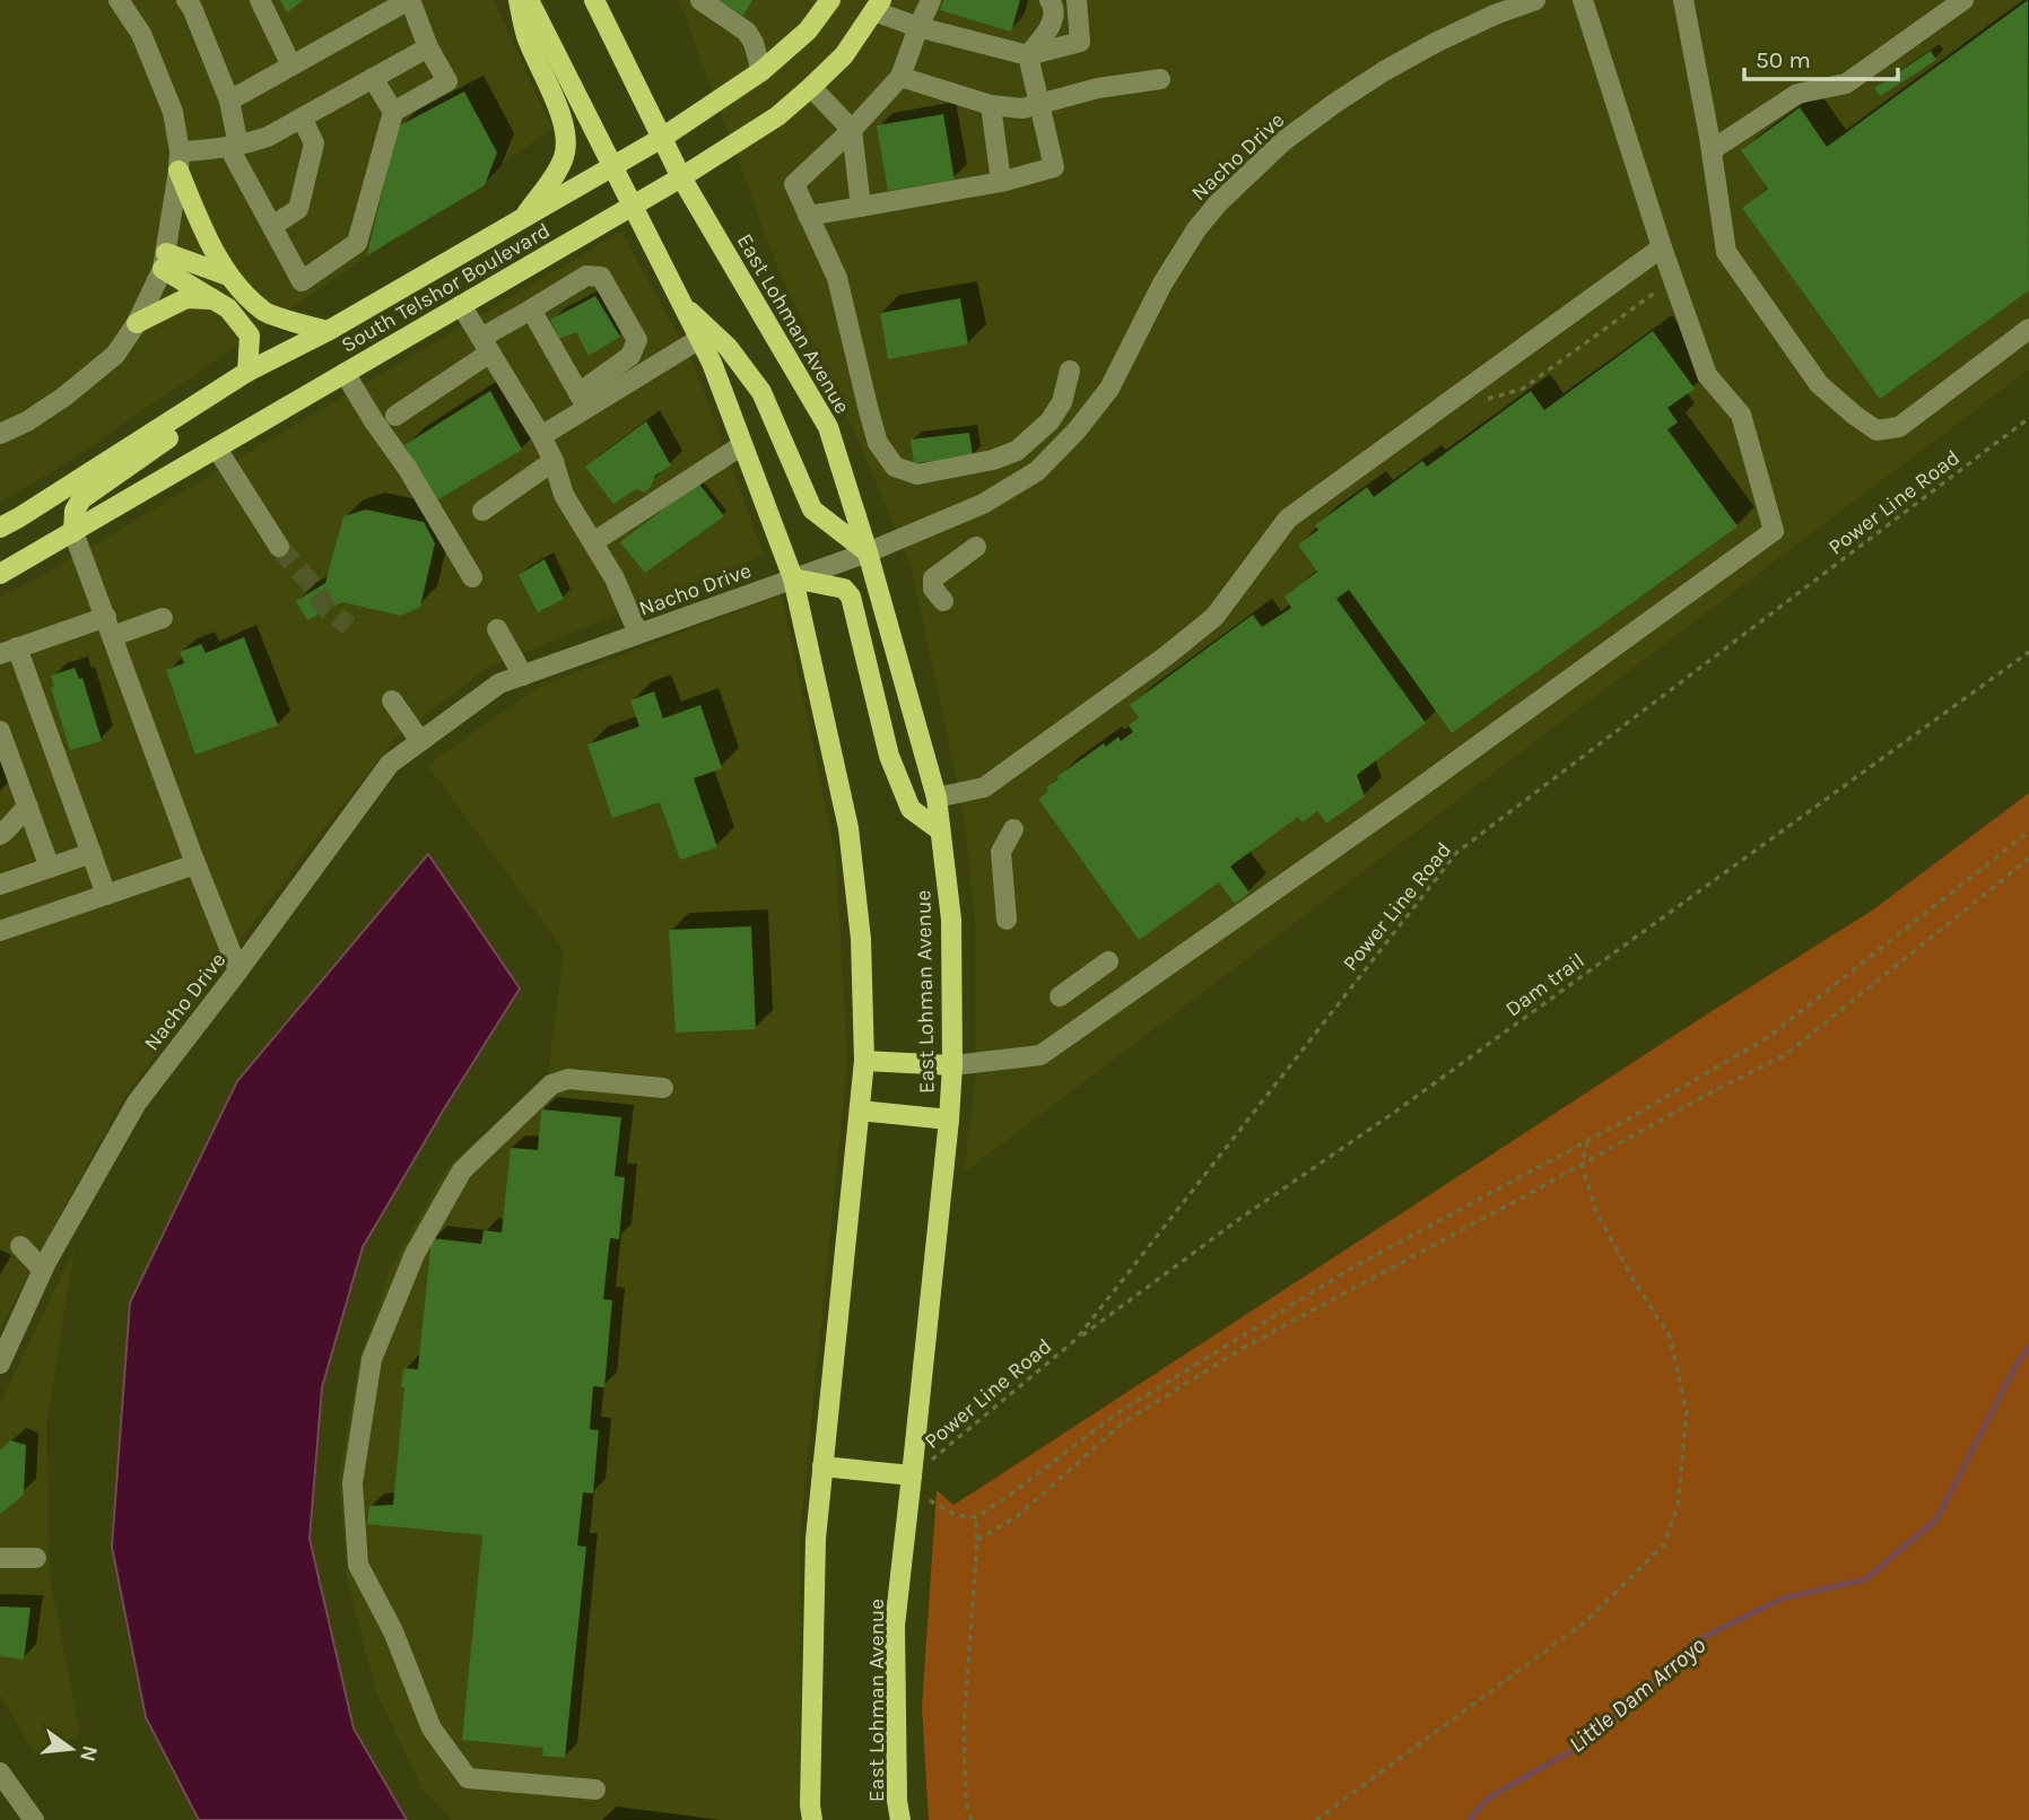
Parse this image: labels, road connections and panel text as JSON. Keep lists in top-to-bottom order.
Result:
{
  "streets": {
    "main road": ["South Telshor Boulevard", "East Lohman Avenue"],
    "street": ["Nacho Drive"],
    "path": ["Power Line Road", "Dam trail"]
  },
  "crossings": [
    ["Nacho Drive", "East Lohman Avenue"],
    ["South Telshor Boulevard", "East Lohman Avenue"],
    ["East Lohman Avenue", "Power Line Road"],
    ["Power Line Road", "Dam trail"]
  ],
  "water": ["Little Dam Arroyo"],
  "scale_bar": "50 m",
  "north": "right"
}
